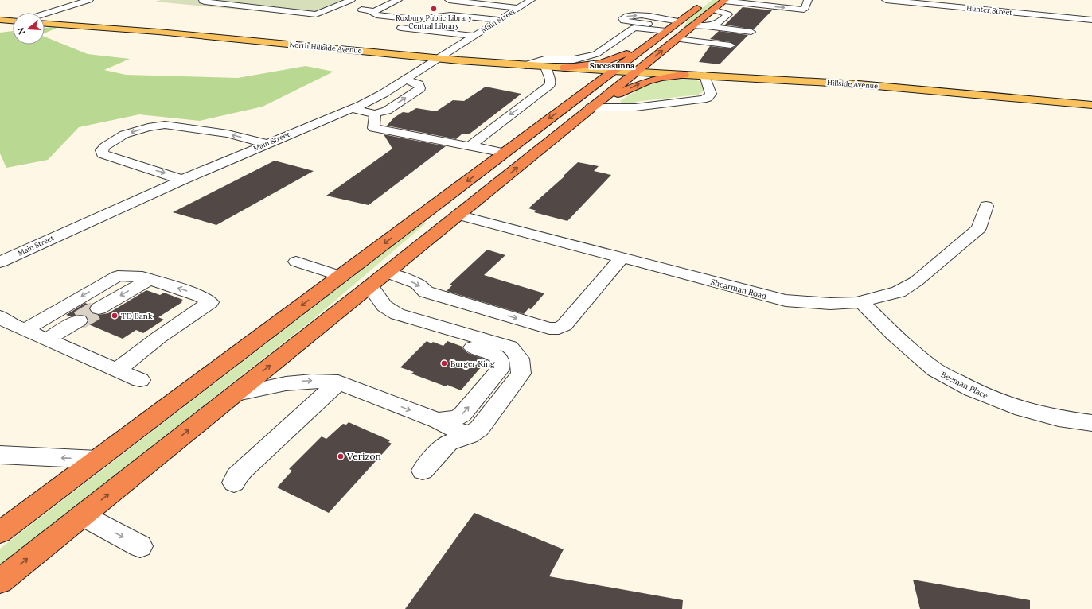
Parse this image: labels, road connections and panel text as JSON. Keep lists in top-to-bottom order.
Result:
{
  "streets": {
    "main road": ["North Hillside Avenue", "Hillside Avenue"],
    "street": [
      "Hunter Street",
      "Main Street",
      "Shearman Road",
      "Beeman Place"
    ]
  },
  "crossings": [
    ["Main Street", "North Hillside Avenue"],
    ["North Hillside Avenue", "Hillside Avenue"],
    ["Shearman Road", "Beeman Place"]
  ],
  "districts": ["Succasunna"],
  "places": [
    "Roxbury Public Library Central Library",
    "TD Bank",
    "Burger King",
    "Verizon"
  ],
  "north": "left"
}
